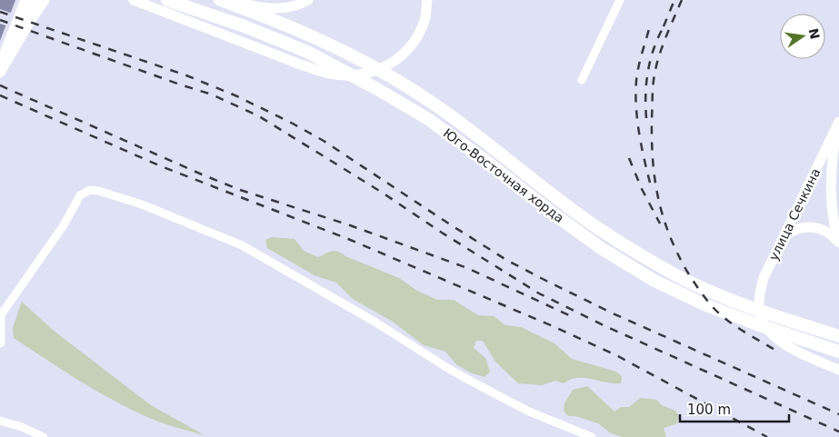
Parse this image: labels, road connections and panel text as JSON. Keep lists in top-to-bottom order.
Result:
{
  "streets": {
    "main road": ["Юго-Восточная хорда"],
    "street": ["улица Сечкина"]
  },
  "scale_bar": "100 m",
  "north": "right"
}
